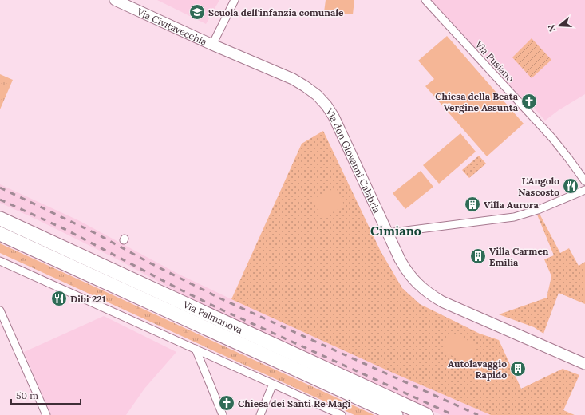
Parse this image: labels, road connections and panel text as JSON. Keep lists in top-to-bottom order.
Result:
{
  "streets": {
    "highway": ["Via Palmanova"],
    "street": ["Via Civitavecchia", "Via Pusiano", "Via don Giovanni Calabria"]
  },
  "crossings": [
    ["Via Civitavecchia", "Via don Giovanni Calabria"]
  ],
  "districts": ["Cimiano"],
  "places": {
    "school or university": ["Scuola dell'infanzia comunale"],
    "church": ["Chiesa della Beata Vergine Assunta", "Chiesa dei Santi Re Magi"],
    "restaurant": ["L'Angolo Nascosto", "Dibi 221"],
    "building": ["Villa Aurora", "Villa Carmen Emilia", "Autolavaggio Rapido"]
  },
  "scale_bar": "50 m",
  "north": "left"
}
